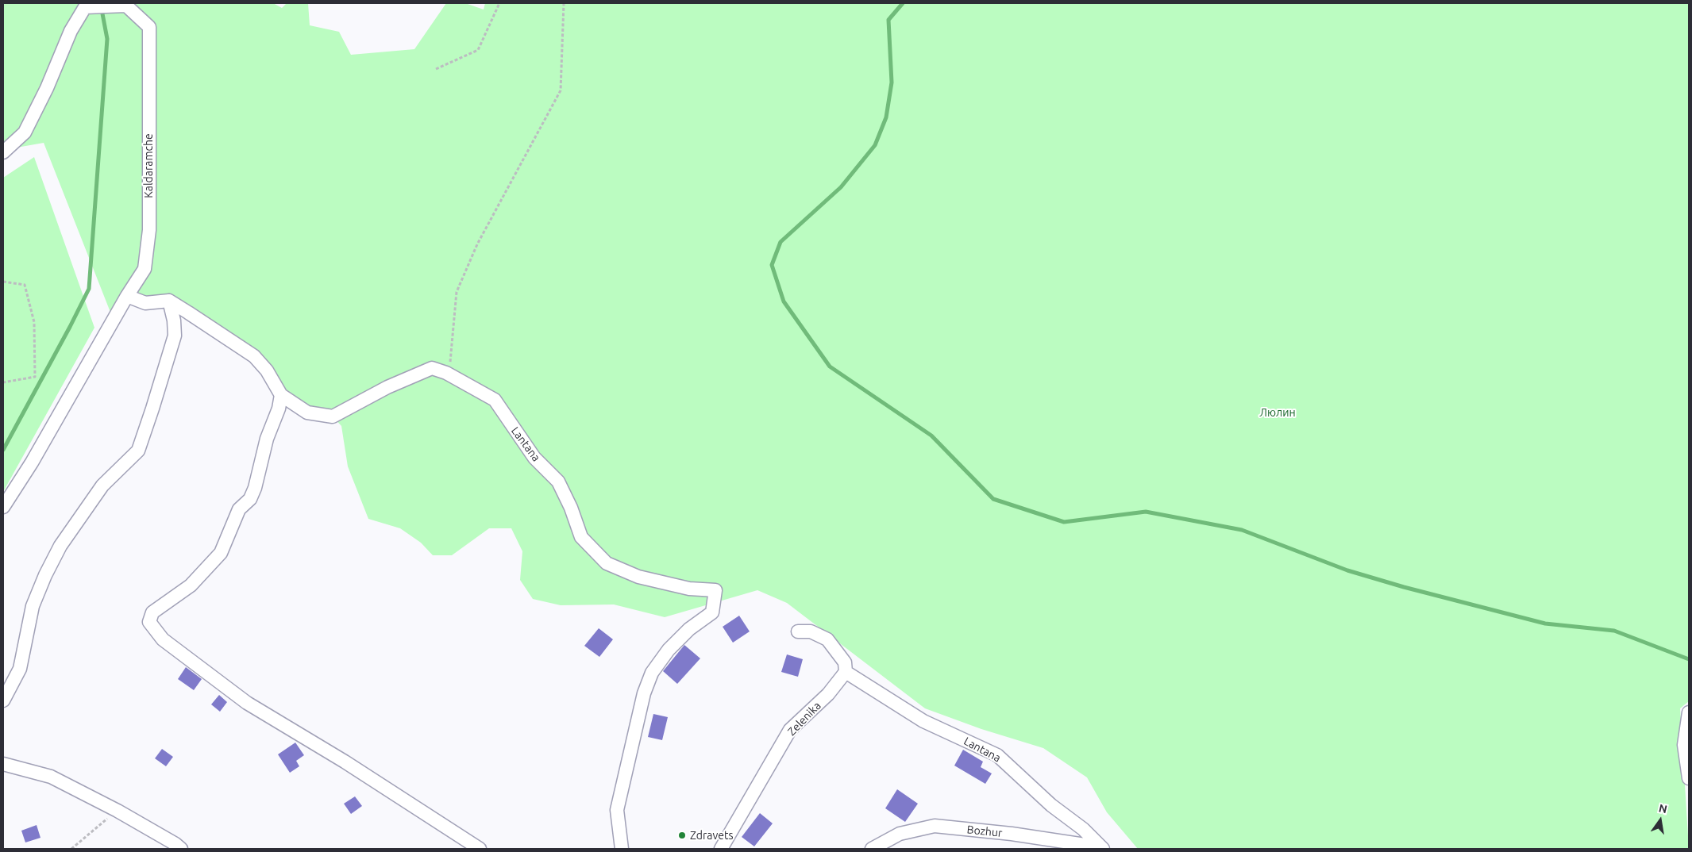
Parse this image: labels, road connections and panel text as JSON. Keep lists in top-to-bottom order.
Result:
{
  "streets": {
    "street": [
      "Kaldaramche",
      "Lantana",
      "Zelenika",
      "Bozhur"
    ]
  },
  "crossings": [
    ["Lantana", "Zelenika"],
    ["Lantana", "Bozhur"]
  ],
  "parks": ["Люлин"],
  "places": ["Zdravets"],
  "north": "top"
}
